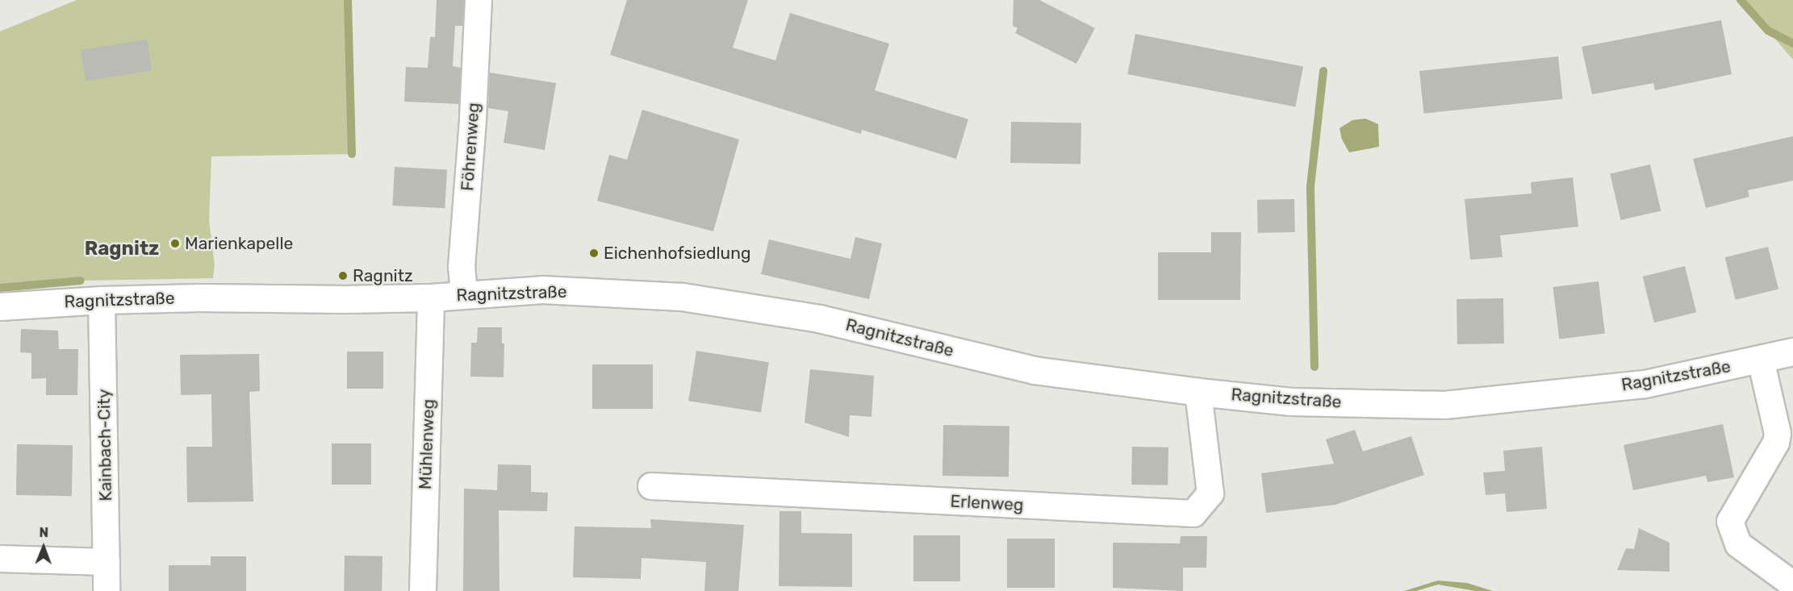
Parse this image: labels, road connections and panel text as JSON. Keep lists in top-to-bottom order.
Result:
{
  "streets": {
    "main road": ["Ragnitzstraße"],
    "street": [
      "Föhrenweg",
      "Mühlenweg",
      "Kainbach-City",
      "Erlenweg"
    ]
  },
  "crossings": [
    ["Föhrenweg", "Ragnitzstraße"],
    ["Ragnitzstraße", "Mühlenweg"],
    ["Ragnitzstraße", "Kainbach-City"],
    ["Ragnitzstraße", "Erlenweg"]
  ],
  "districts": ["Ragnitz"],
  "places": ["Marienkapelle", "Eichenhofsiedlung", "Ragnitz"],
  "north": "top"
}
